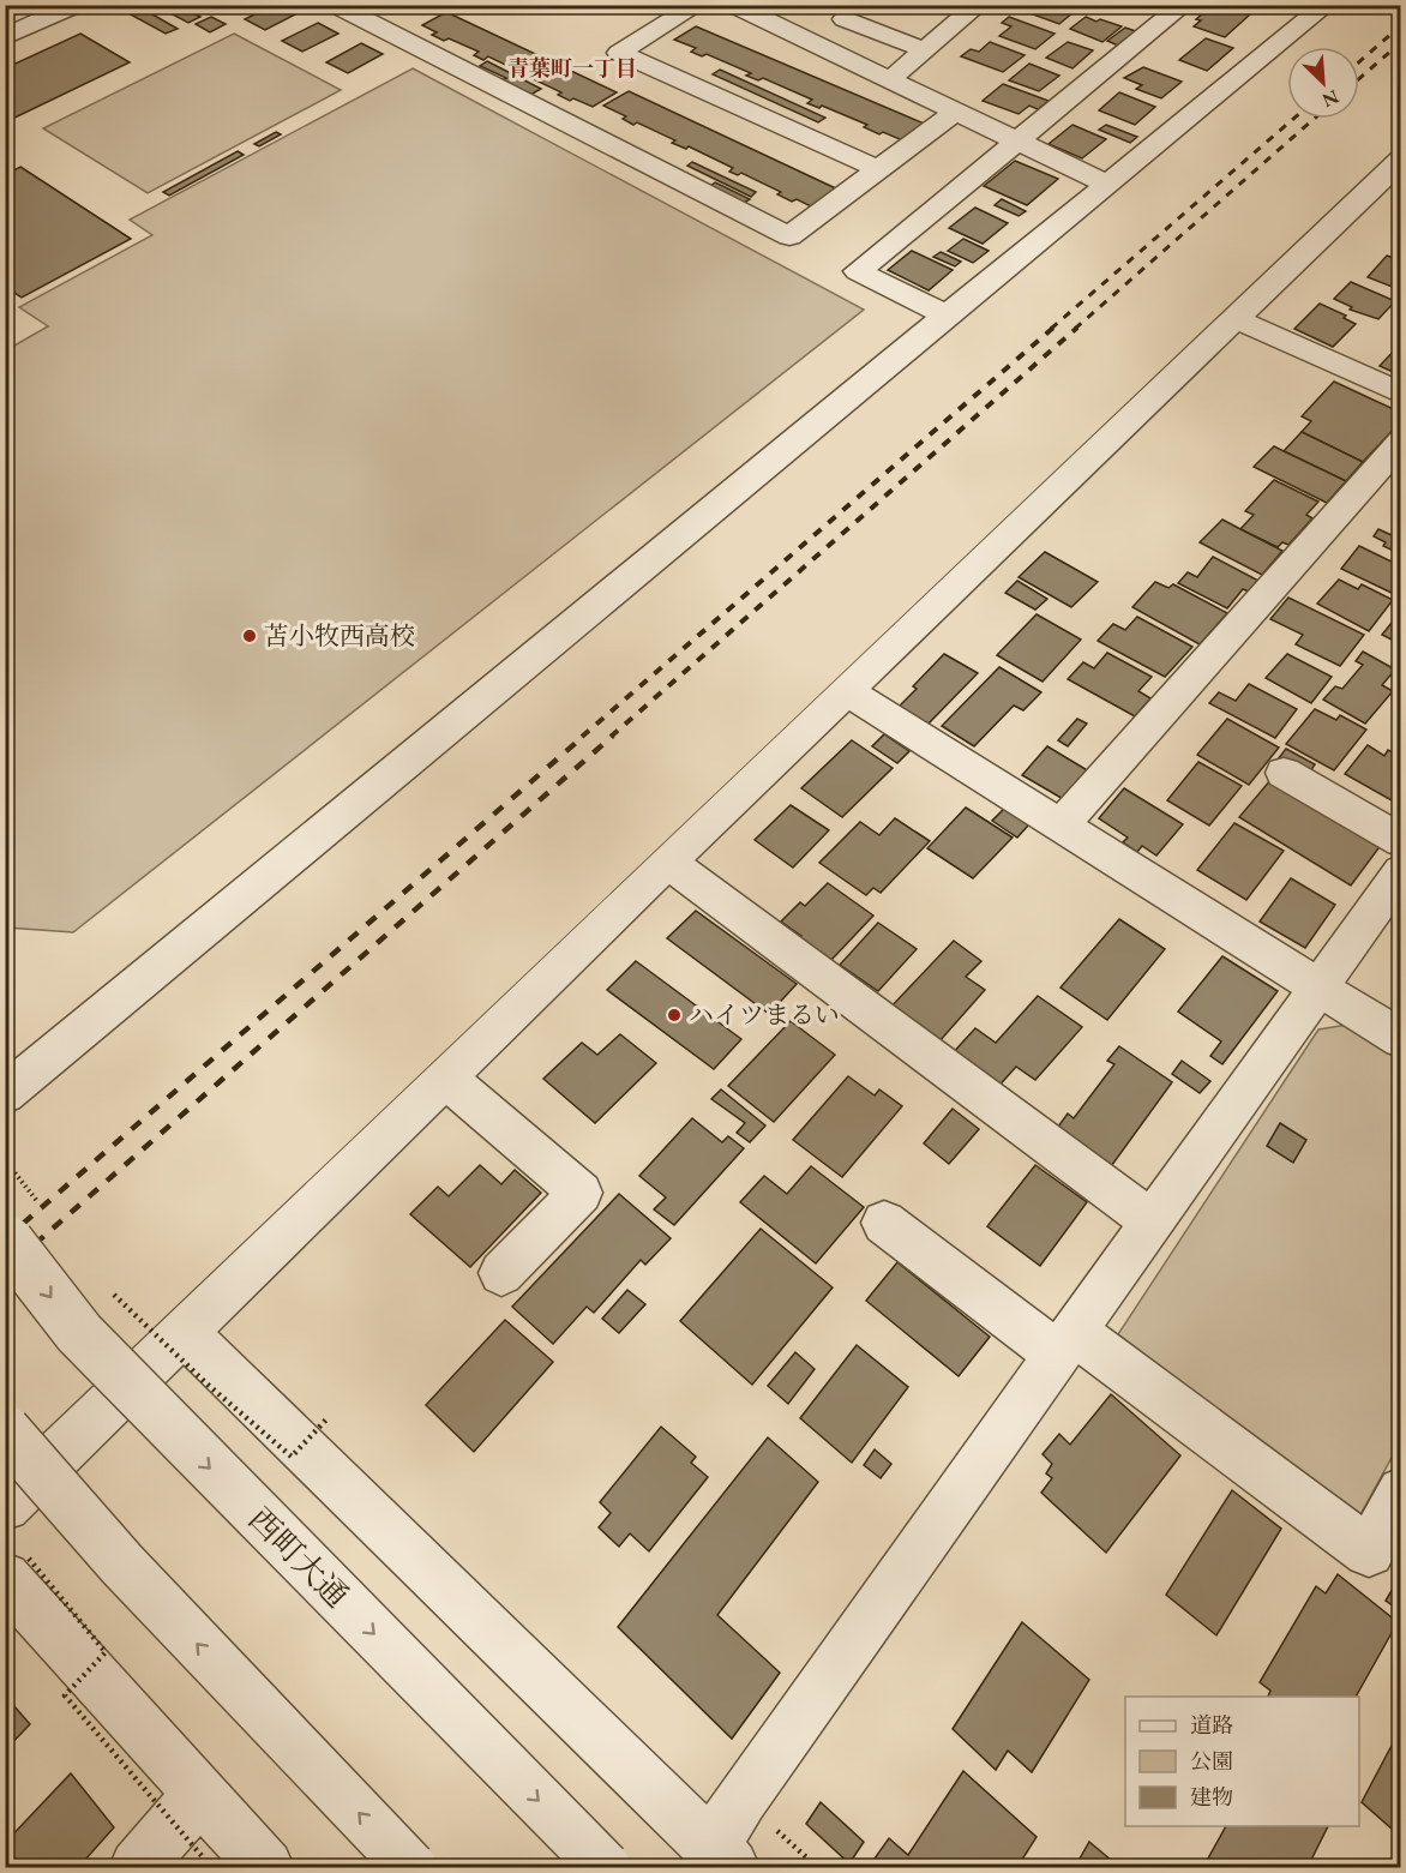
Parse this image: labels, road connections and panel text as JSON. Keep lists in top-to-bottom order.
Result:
{
  "streets": {
    "street": ["西町大通"]
  },
  "districts": ["青葉町一丁目"],
  "places": ["苫小牧西高校", "ハイツまるい"],
  "legend": ["道路", "公園", "建物"],
  "north": "bottom right"
}
